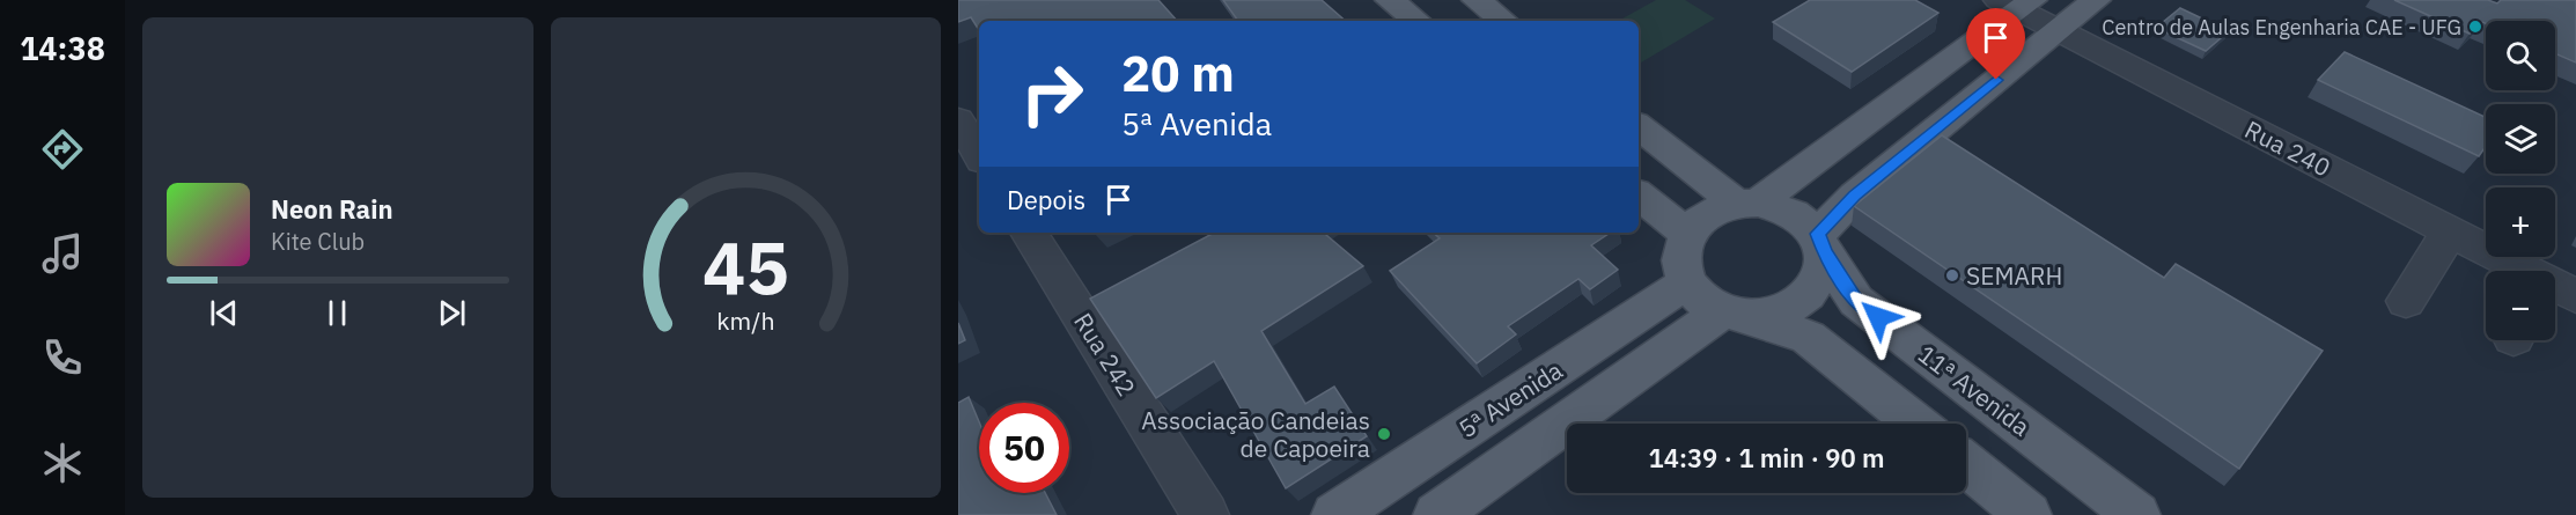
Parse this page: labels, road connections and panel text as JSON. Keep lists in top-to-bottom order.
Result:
{
  "streets": {
    "main road": ["11ª Avenida", "5ª Avenida"],
    "street": ["Rua 240", "Rua 242"]
  },
  "crossings": [
    ["11ª Avenida", "5ª Avenida"]
  ],
  "places": ["Centro de Aulas Engenharia CAE - UFG", "SEMARH", "Associação Candeias de Capoeira"],
  "page": {
    "tabs": "14:38",
    "map_buttons": ["+", "−"],
    "turn": ["20 m", "5ª Avenida"],
    "then": "Depois",
    "song": ["Neon Rain", "Kite Club"],
    "limit": "50",
    "trip": "14:39 · 1 min · 90 m",
    "gauge": ["45", "km/h"]
  }
}
